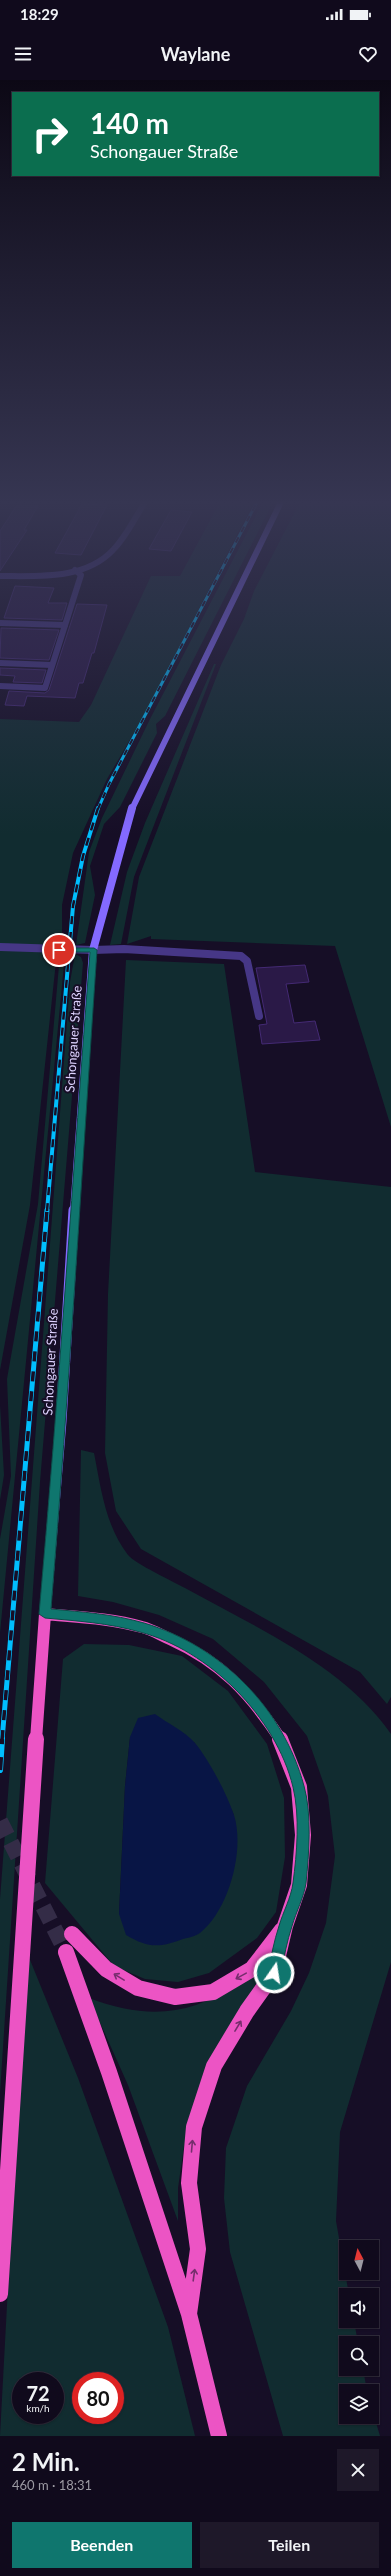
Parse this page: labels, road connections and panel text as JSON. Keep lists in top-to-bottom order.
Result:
{
  "streets": {
    "main road": ["Schongauer Straße"]
  },
  "north": "top",
  "page": {
    "status": "18:29",
    "header": "Waylane",
    "turn": ["140 m", "Schongauer Straße"],
    "speed": "72 km/h",
    "limit": "80",
    "heading": ["2 Min.", "460 m · 18:31"],
    "buttons": ["Beenden", "Teilen"]
  }
}
